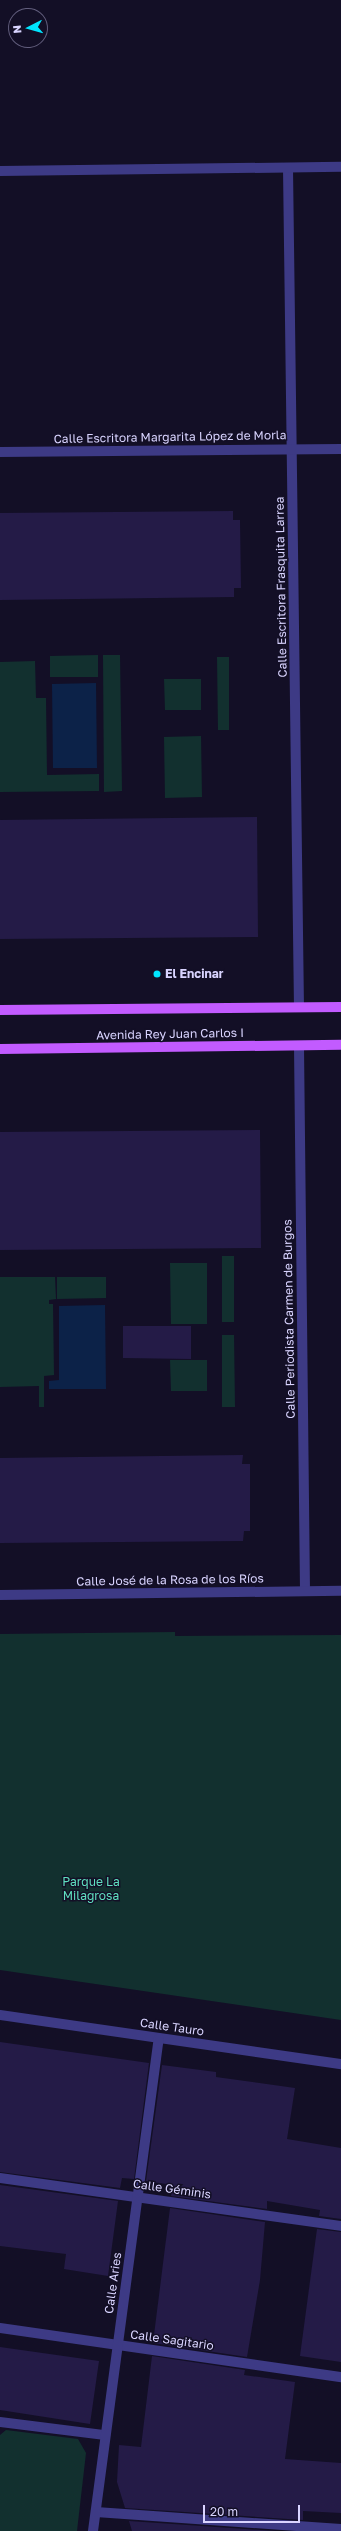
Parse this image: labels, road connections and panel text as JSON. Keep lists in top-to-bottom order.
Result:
{
  "streets": {
    "main road": ["Avenida Rey Juan Carlos I"],
    "street": [
      "Calle Escritora Margarita López de Morla",
      "Calle Escritora Frasquita Larrea",
      "Calle Periodista Carmen de Burgos",
      "Calle José de la Rosa de los Ríos",
      "Calle Tauro",
      "Calle Géminis",
      "Calle Aries",
      "Calle Sagitario"
    ]
  },
  "crossings": [
    ["Calle Escritora Margarita López de Morla", "Calle Escritora Frasquita Larrea"],
    ["Avenida Rey Juan Carlos I", "Calle Periodista Carmen de Burgos"],
    ["Calle Periodista Carmen de Burgos", "Calle José de la Rosa de los Ríos"],
    ["Calle Tauro", "Calle Aries"],
    ["Calle Géminis", "Calle Aries"],
    ["Calle Aries", "Calle Sagitario"]
  ],
  "parks": ["Parque La Milagrosa"],
  "places": ["El Encinar"],
  "scale_bar": "20 m",
  "north": "left"
}
